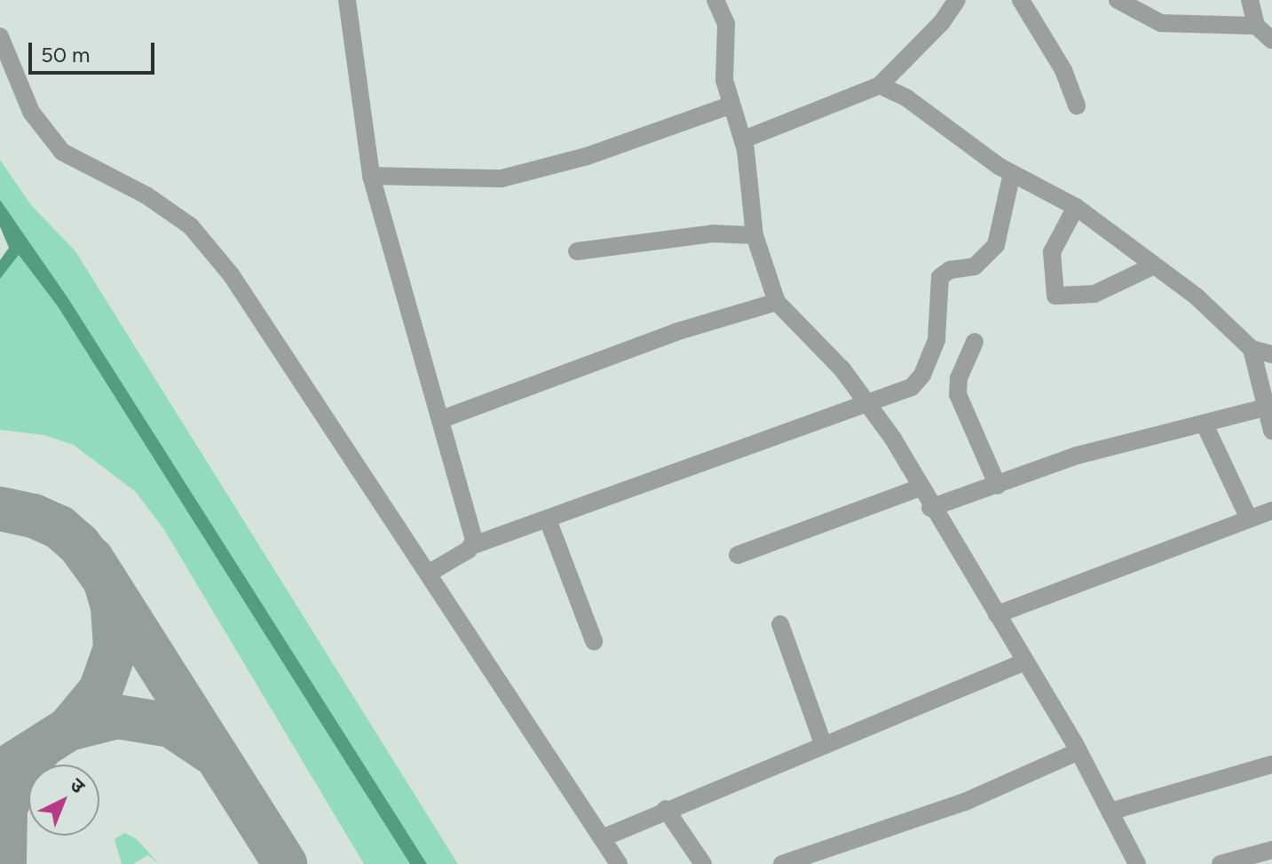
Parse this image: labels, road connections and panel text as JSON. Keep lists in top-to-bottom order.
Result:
{
  "scale_bar": "50 m",
  "north": "top right"
}
